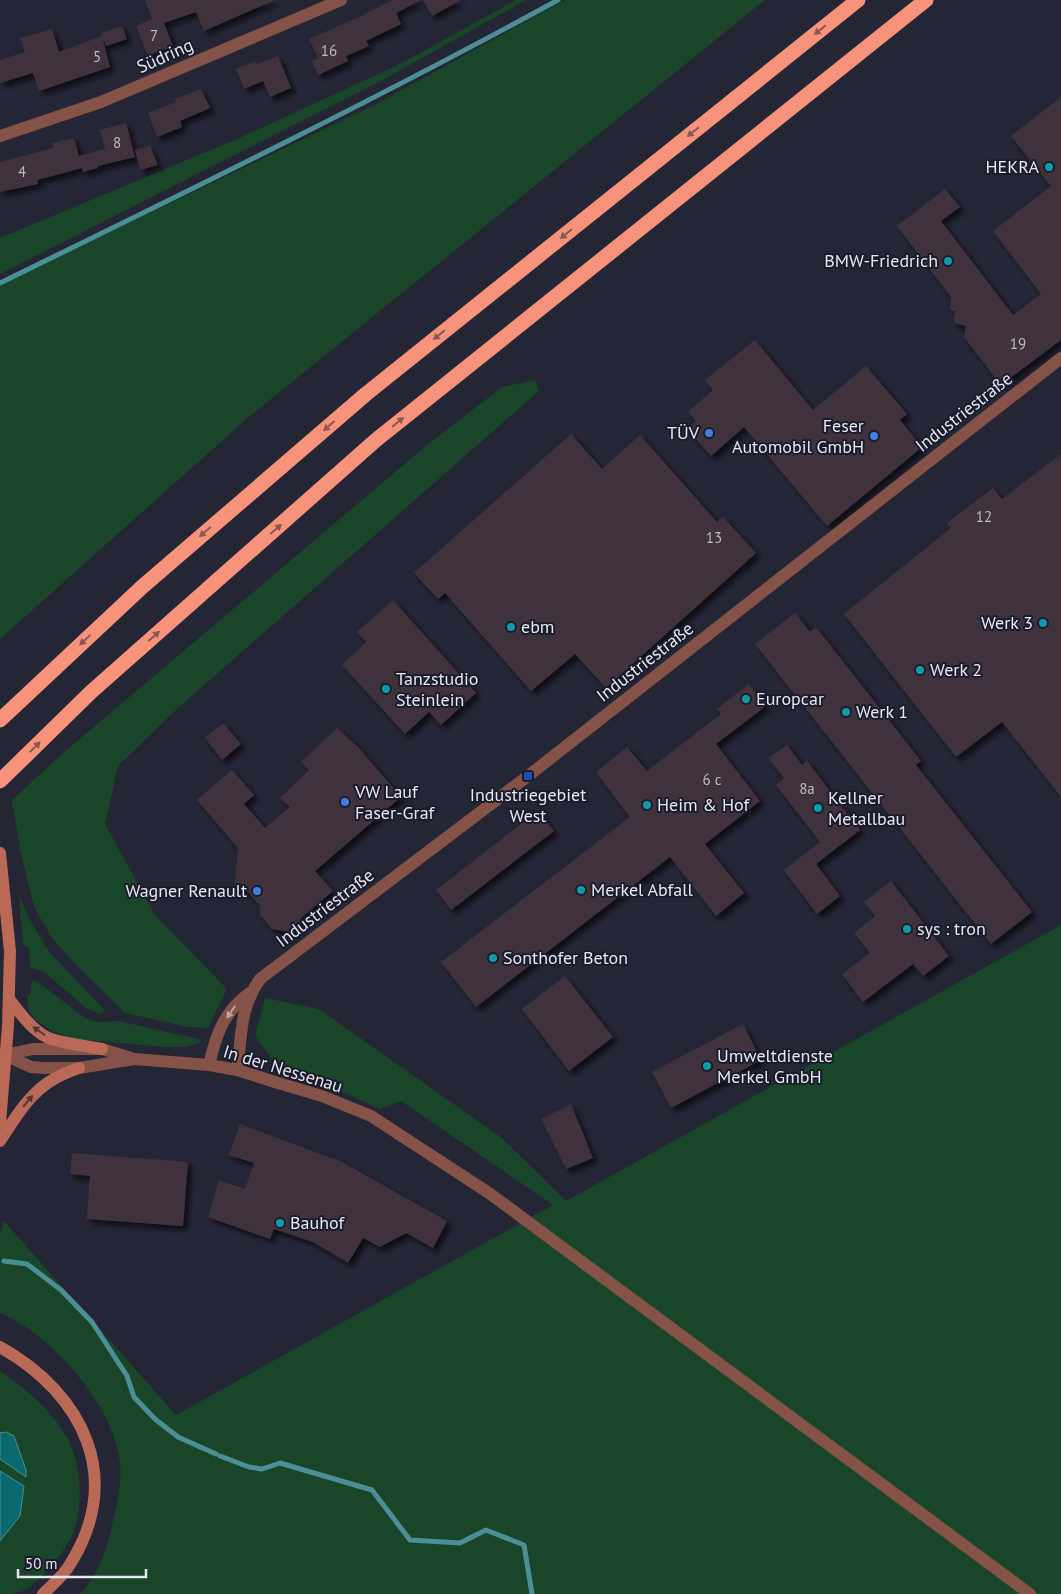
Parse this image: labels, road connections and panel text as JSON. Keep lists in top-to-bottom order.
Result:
{
  "streets": {
    "street": ["Südring", "Industriestraße", "In der Nessenau"]
  },
  "crossings": [
    ["Industriestraße", "In der Nessenau"]
  ],
  "places": {
    "other": [
      "HEKRA",
      "BMW-Friedrich",
      "TÜV",
      "Feser Automobil GmbH",
      "Werk 3",
      "ebm",
      "Werk 2",
      "Tanzstudio Steinlein",
      "Europcar",
      "Werk 1",
      "VW Lauf Faser-Graf",
      "Heim & Hof",
      "Kellner Metallbau",
      "Merkel Abfall",
      "Wagner Renault",
      "sys : tron",
      "Sonthofer Beton",
      "Umweltdienste Merkel GmbH",
      "Bauhof"
    ],
    "transit": ["Industriegebiet West"]
  },
  "house_numbers": [
    "7",
    "16",
    "5",
    "8",
    "4",
    "19",
    "12",
    "13",
    "6 c",
    "8a"
  ],
  "scale_bar": "50 m"
}
